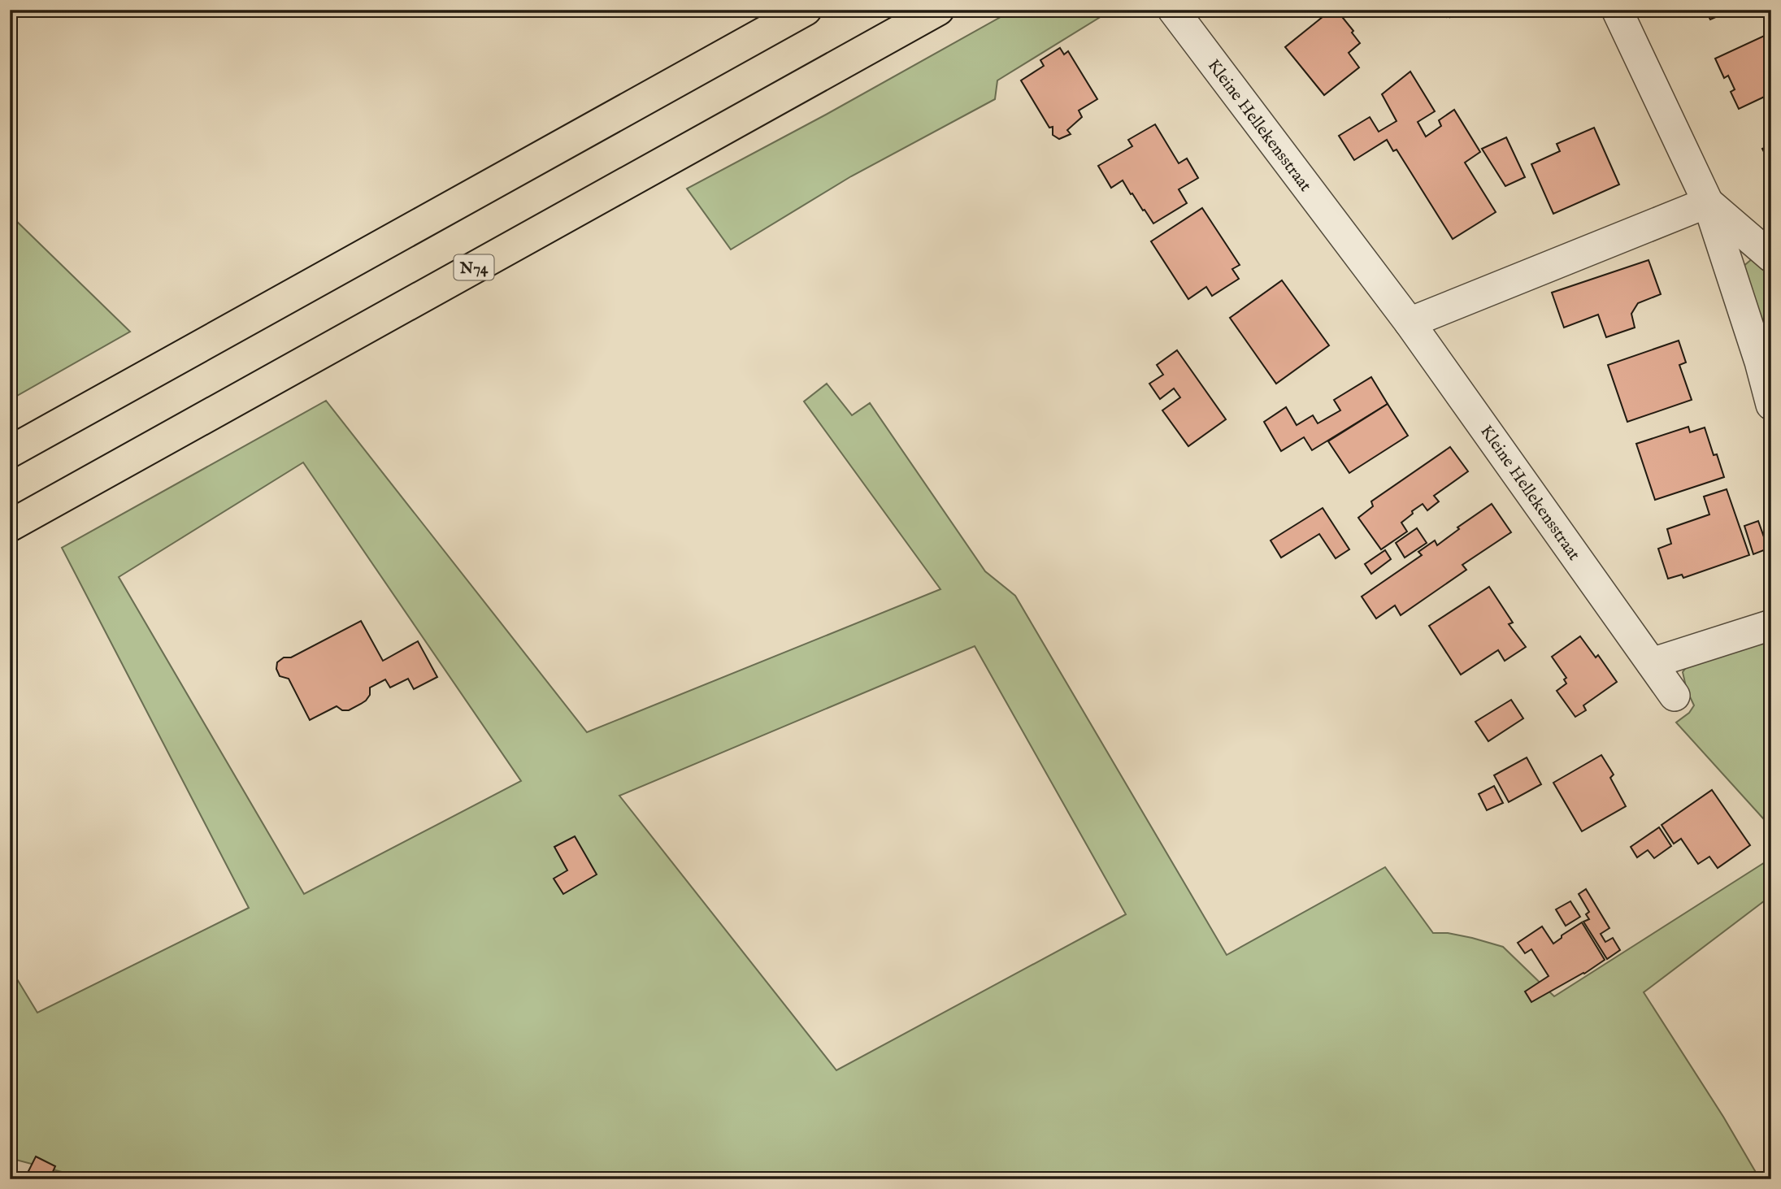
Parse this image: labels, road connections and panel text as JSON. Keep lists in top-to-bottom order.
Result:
{
  "streets": {
    "highway": ["N74"],
    "street": ["Kleine Hellekensstraat"]
  }
}
